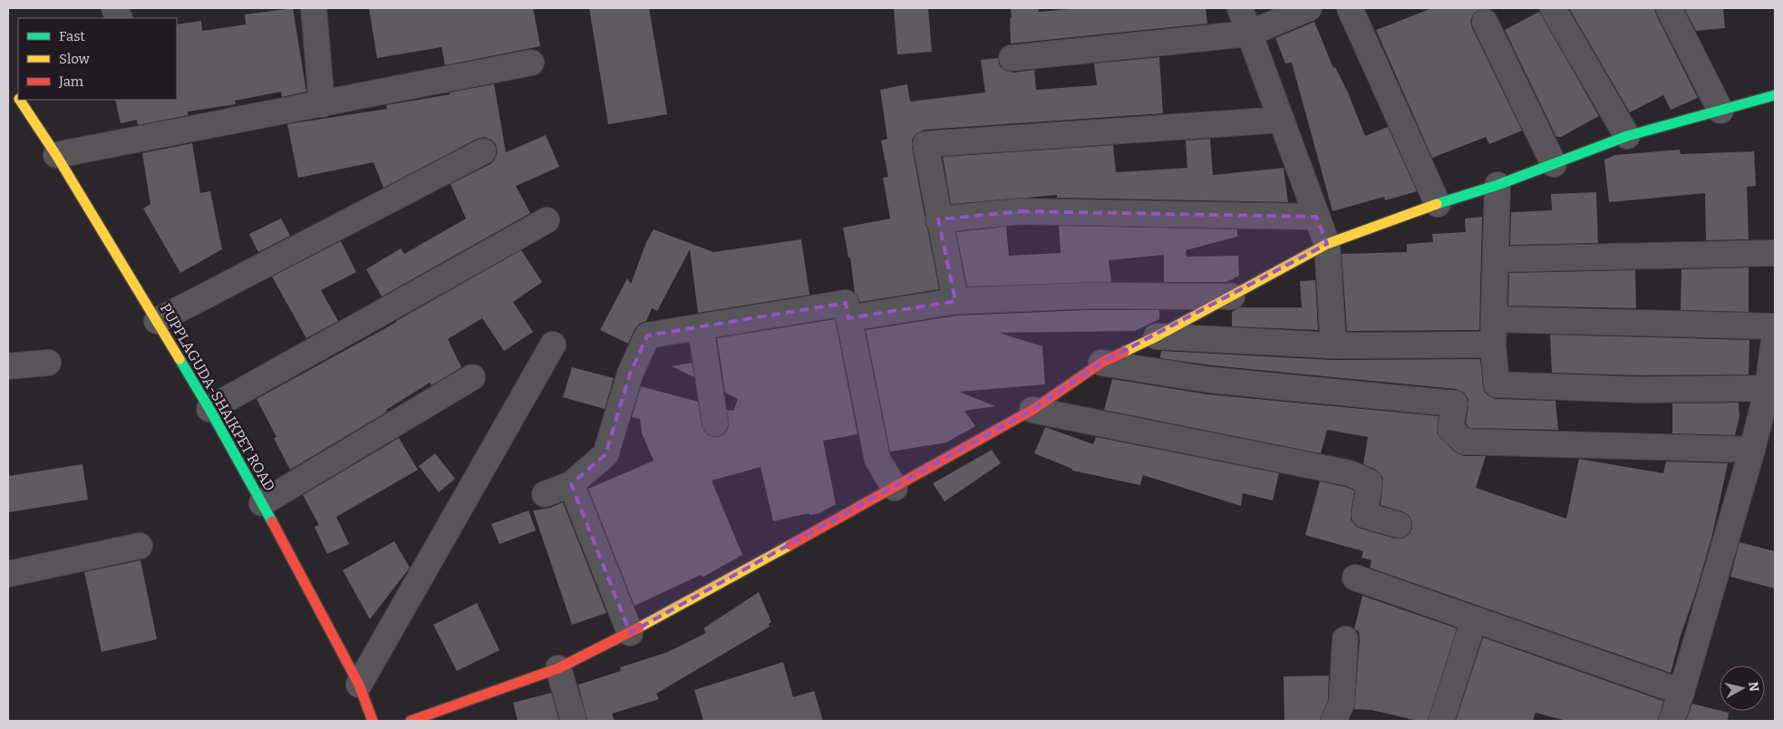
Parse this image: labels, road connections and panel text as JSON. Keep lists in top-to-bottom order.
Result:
{
  "streets": {
    "street": ["PUPPLAGUDA-SHAIKPET ROAD"]
  },
  "legend": ["Fast", "Slow", "Jam"],
  "north": "right"
}
